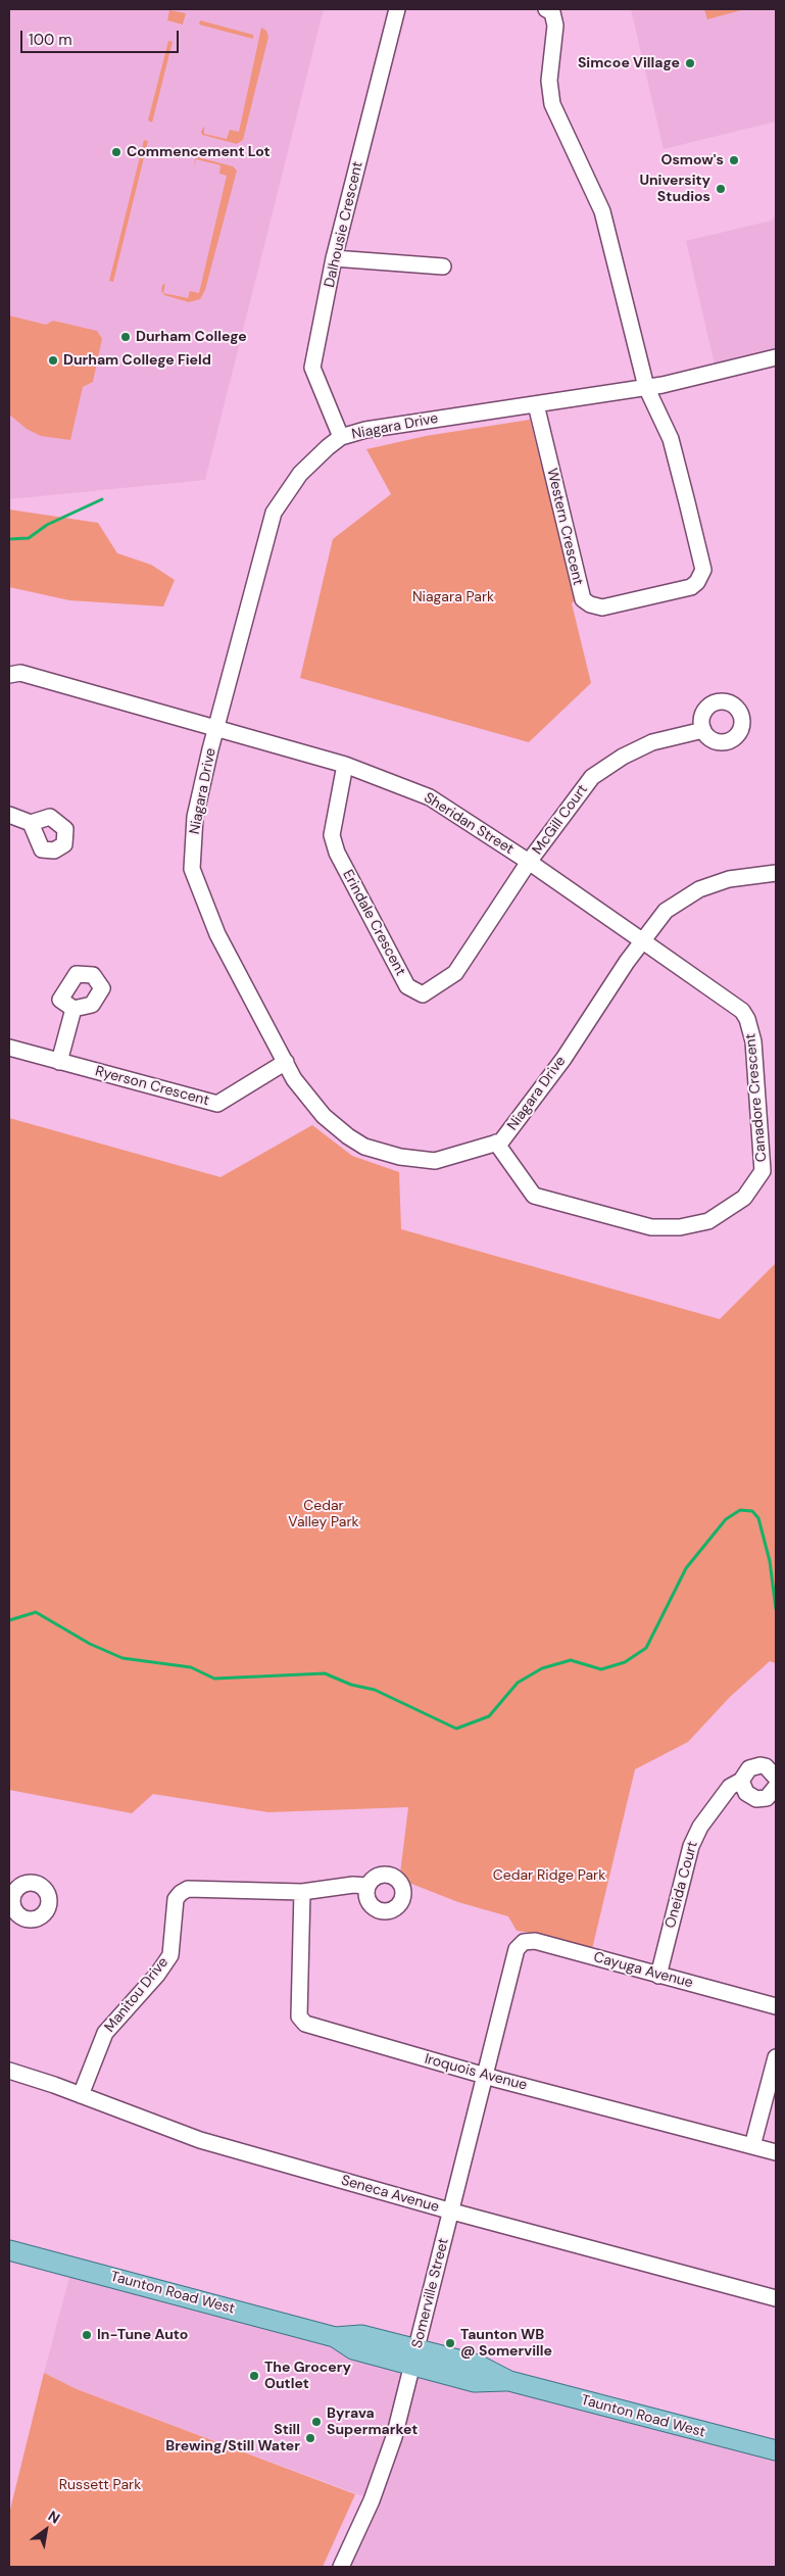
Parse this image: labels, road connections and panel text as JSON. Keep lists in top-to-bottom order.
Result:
{
  "streets": {
    "main road": ["Taunton Road West"],
    "street": [
      "Dalhousie Crescent",
      "Niagara Drive",
      "Western Crescent",
      "McGill Court",
      "Sheridan Street",
      "Erindale Crescent",
      "Ryerson Crescent",
      "Canadore Crescent",
      "Oneida Court",
      "Cayuga Avenue",
      "Manitou Drive",
      "Iroquois Avenue",
      "Seneca Avenue",
      "Somerville Street"
    ]
  },
  "crossings": [
    ["Dalhousie Crescent", "Niagara Drive"],
    ["Niagara Drive", "Western Crescent"],
    ["Niagara Drive", "Sheridan Street"],
    ["Niagara Drive", "Ryerson Crescent"],
    ["Niagara Drive", "Canadore Crescent"],
    ["McGill Court", "Sheridan Street"],
    ["McGill Court", "Erindale Crescent"],
    ["Sheridan Street", "Erindale Crescent"],
    ["Sheridan Street", "Canadore Crescent"],
    ["Oneida Court", "Cayuga Avenue"],
    ["Cayuga Avenue", "Somerville Street"],
    ["Manitou Drive", "Iroquois Avenue"],
    ["Manitou Drive", "Seneca Avenue"],
    ["Iroquois Avenue", "Somerville Street"],
    ["Seneca Avenue", "Somerville Street"],
    ["Taunton Road West", "Somerville Street"]
  ],
  "parks": [
    "Niagara Park",
    "Cedar Valley Park",
    "Cedar Ridge Park",
    "Russett Park"
  ],
  "places": [
    "Simcoe Village",
    "Commencement Lot",
    "Osmow's",
    "University Studios",
    "Durham College",
    "Durham College Field",
    "In-Tune Auto",
    "Taunton WB @ Somerville",
    "The Grocery Outlet",
    "Byrava Supermarket",
    "Still Brewing/Still Water"
  ],
  "scale_bar": "100 m",
  "north": "top right"
}
